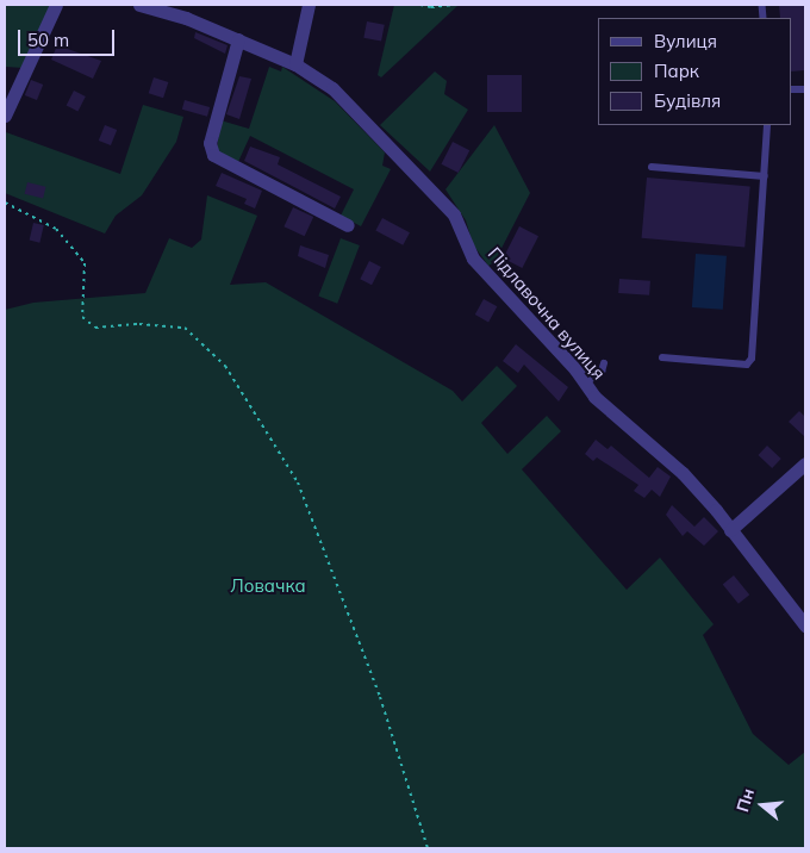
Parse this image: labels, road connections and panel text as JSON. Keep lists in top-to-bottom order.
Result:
{
  "streets": {
    "street": ["Підлавочна вулиця"]
  },
  "parks": ["Ловачка"],
  "legend": ["Вулиця", "Парк", "Будівля"],
  "scale_bar": "50 m",
  "north": "left"
}
